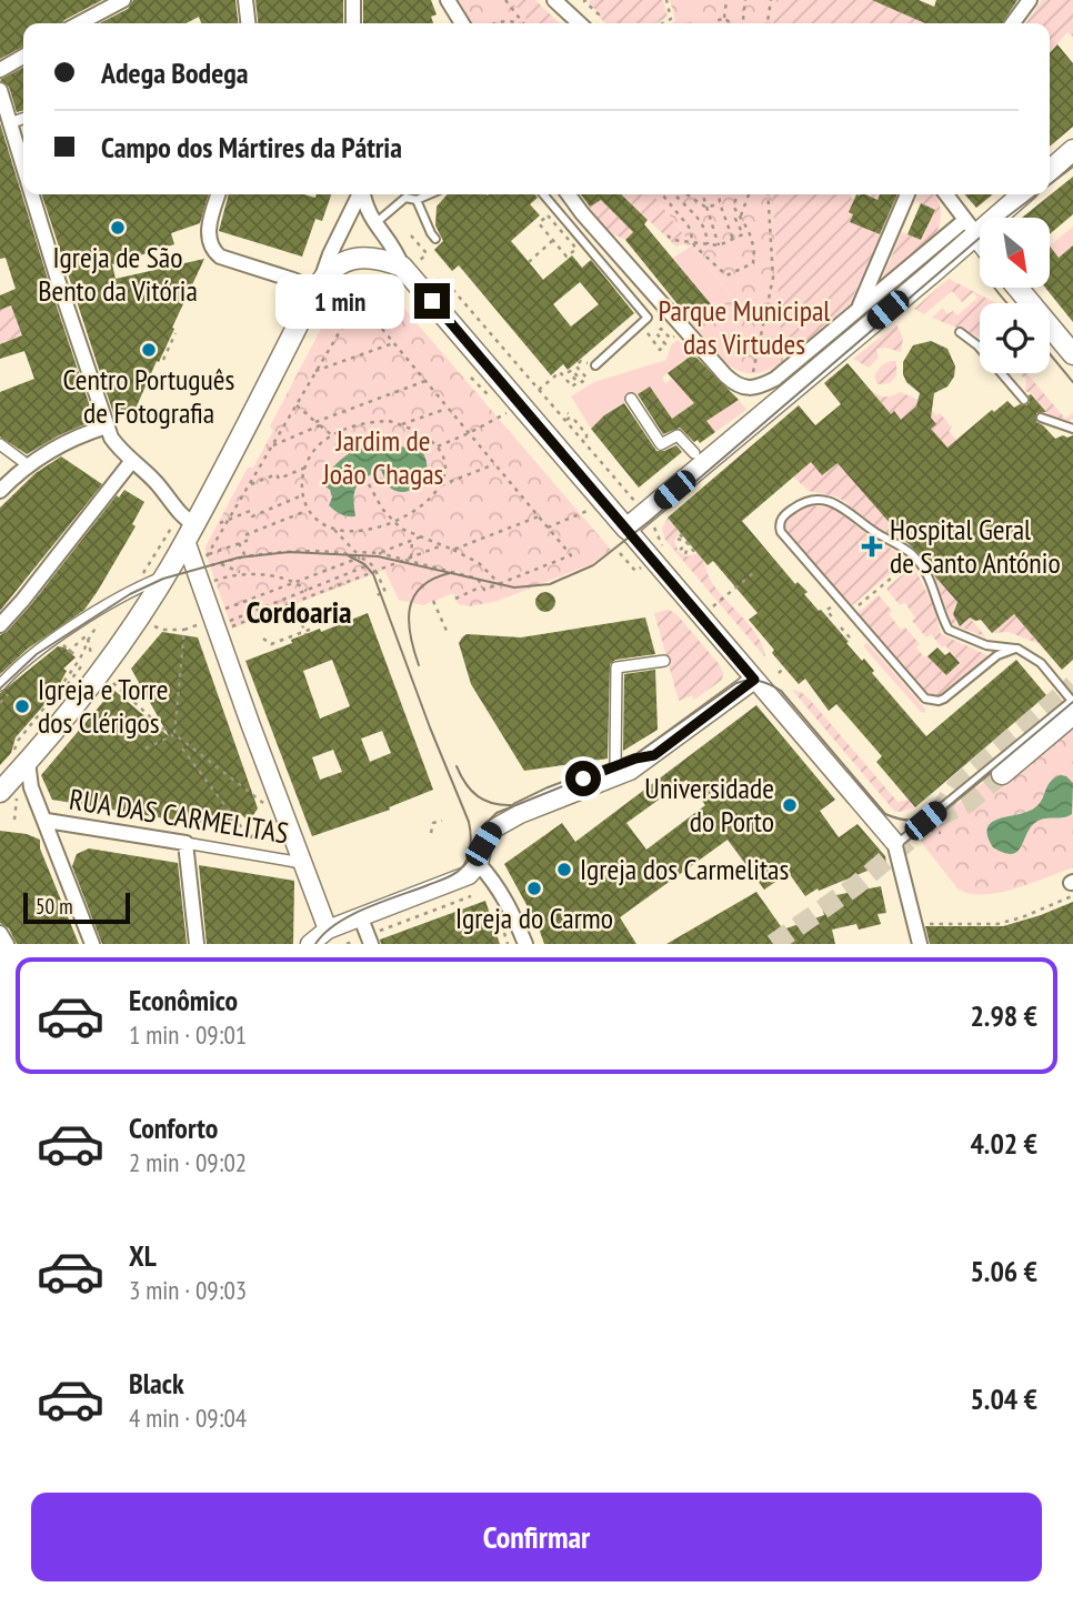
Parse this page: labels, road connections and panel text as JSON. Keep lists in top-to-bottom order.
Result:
{
  "streets": {
    "street": ["RUA DAS CARMELITAS"]
  },
  "districts": ["Cordoaria"],
  "parks": ["Parque Municipal das Virtudes", "Jardim de João Chagas"],
  "places": {
    "other": [
      "Igreja de São Bento da Vitória",
      "Centro Português de Fotografia",
      "Igreja e Torre dos Clérigos",
      "Universidade do Porto",
      "Igreja dos Carmelitas",
      "Igreja do Carmo"
    ],
    "health": ["Hospital Geral de Santo António"]
  },
  "scale_bar": "50 m",
  "north": "bottom right",
  "page": {
    "banner": ["Adega Bodega", "Campo dos Mártires da Pátria"],
    "bubble": "1 min",
    "scale": "50 m",
    "list": [
      {
        "name": "Econômico",
        "note": "1 min · 09:01",
        "value": "2.98 €"
      },
      {
        "name": "Conforto",
        "note": "2 min · 09:02",
        "value": "4.02 €"
      },
      {
        "name": "XL",
        "note": "3 min · 09:03",
        "value": "5.06 €"
      },
      {
        "name": "Black",
        "note": "4 min · 09:04",
        "value": "5.04 €"
      }
    ],
    "buttons": "Confirmar"
  }
}
